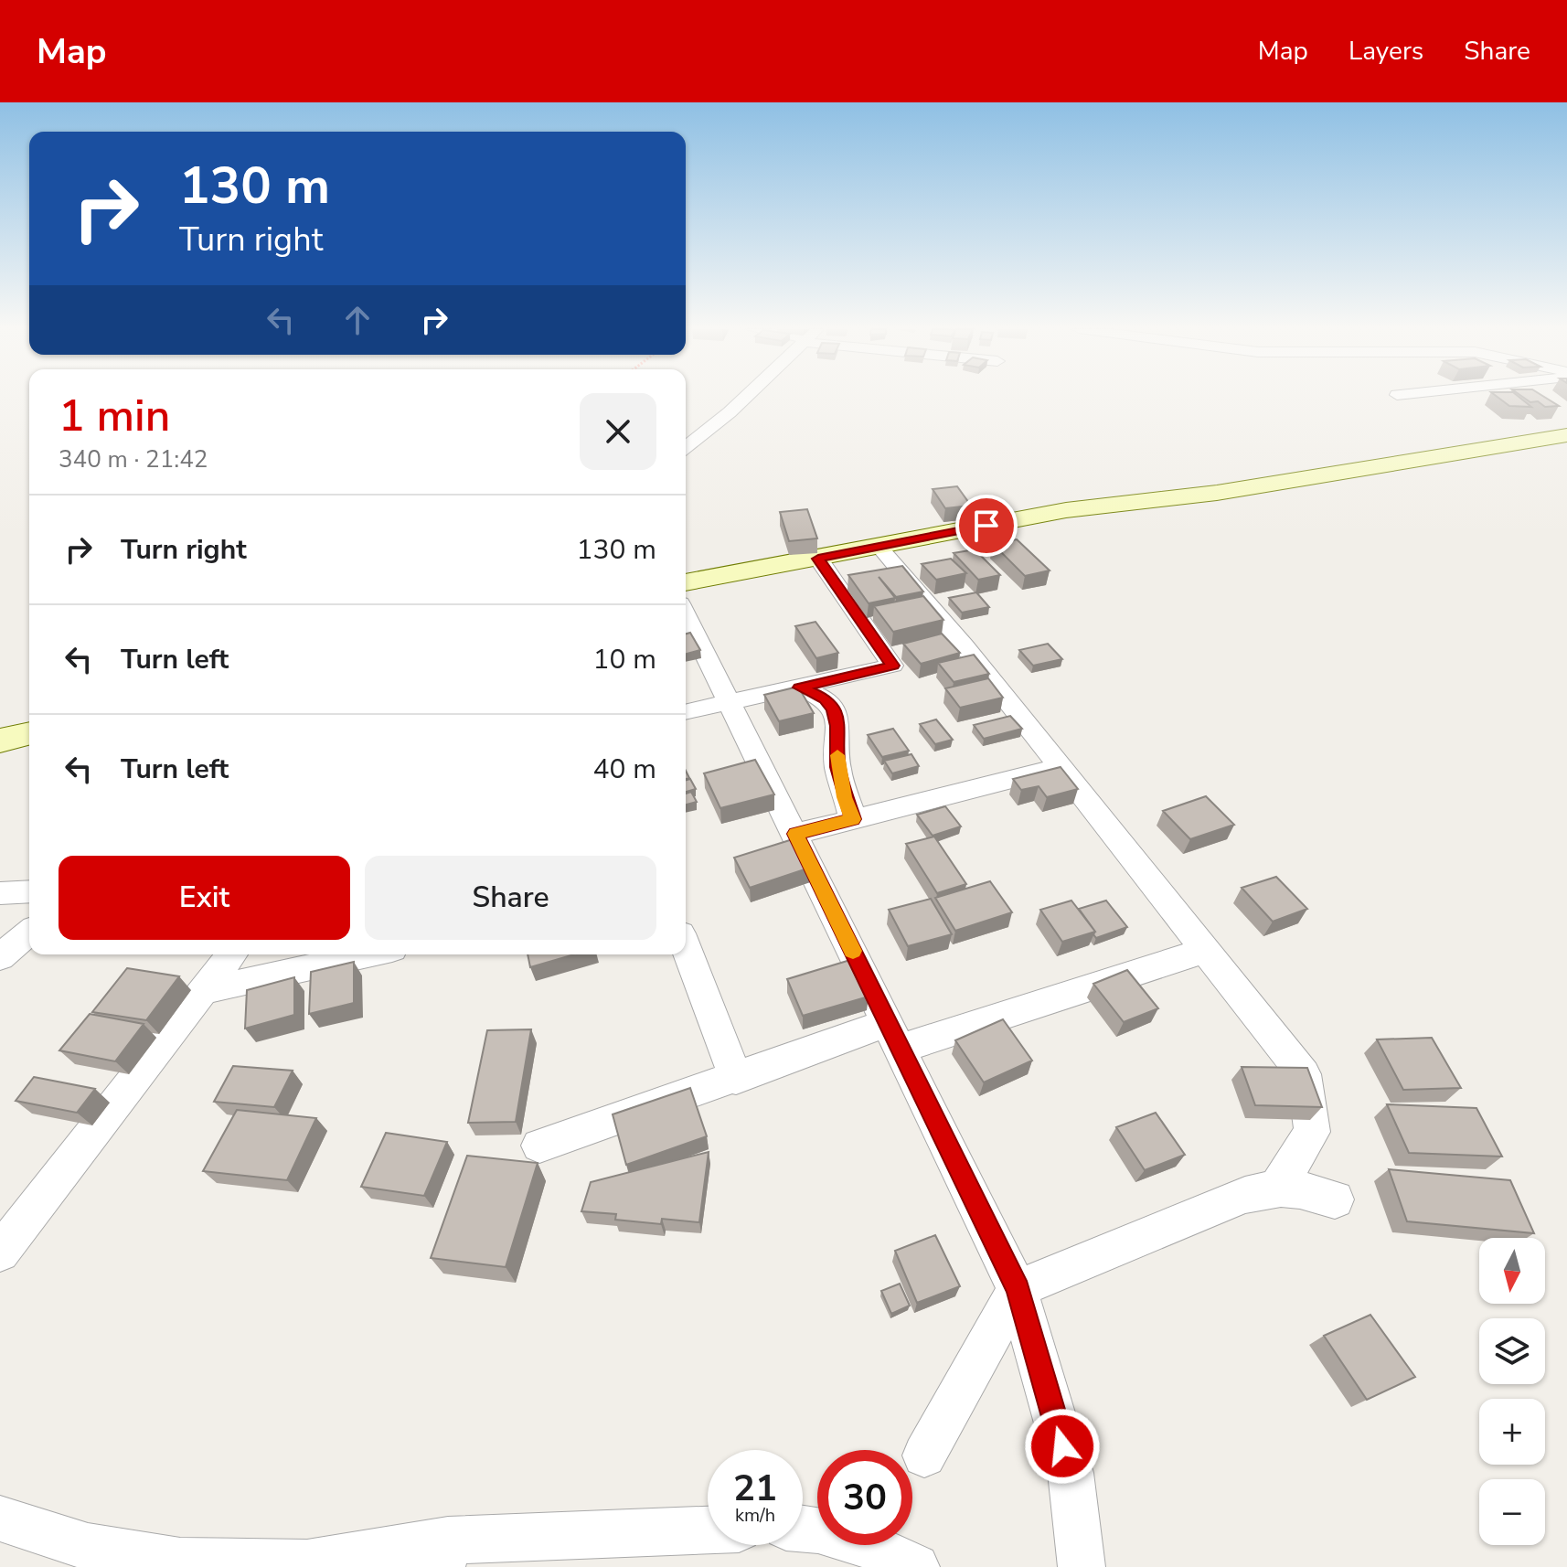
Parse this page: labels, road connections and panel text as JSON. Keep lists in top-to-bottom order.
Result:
{
  "north": "bottom",
  "page": {
    "header": "Map",
    "nav": ["Map", "Layers", "Share"],
    "turn": ["130 m", "Turn right"],
    "heading": ["1 min", "340 m · 21:42"],
    "list": [
      {
        "name": "Turn right",
        "value": "130 m"
      },
      {
        "name": "Turn left",
        "value": "10 m"
      },
      {
        "name": "Turn left",
        "value": "40 m"
      }
    ],
    "buttons": ["Exit", "Share"],
    "map_buttons": ["+", "−"],
    "speed": "21 km/h",
    "limit": "30"
  }
}
